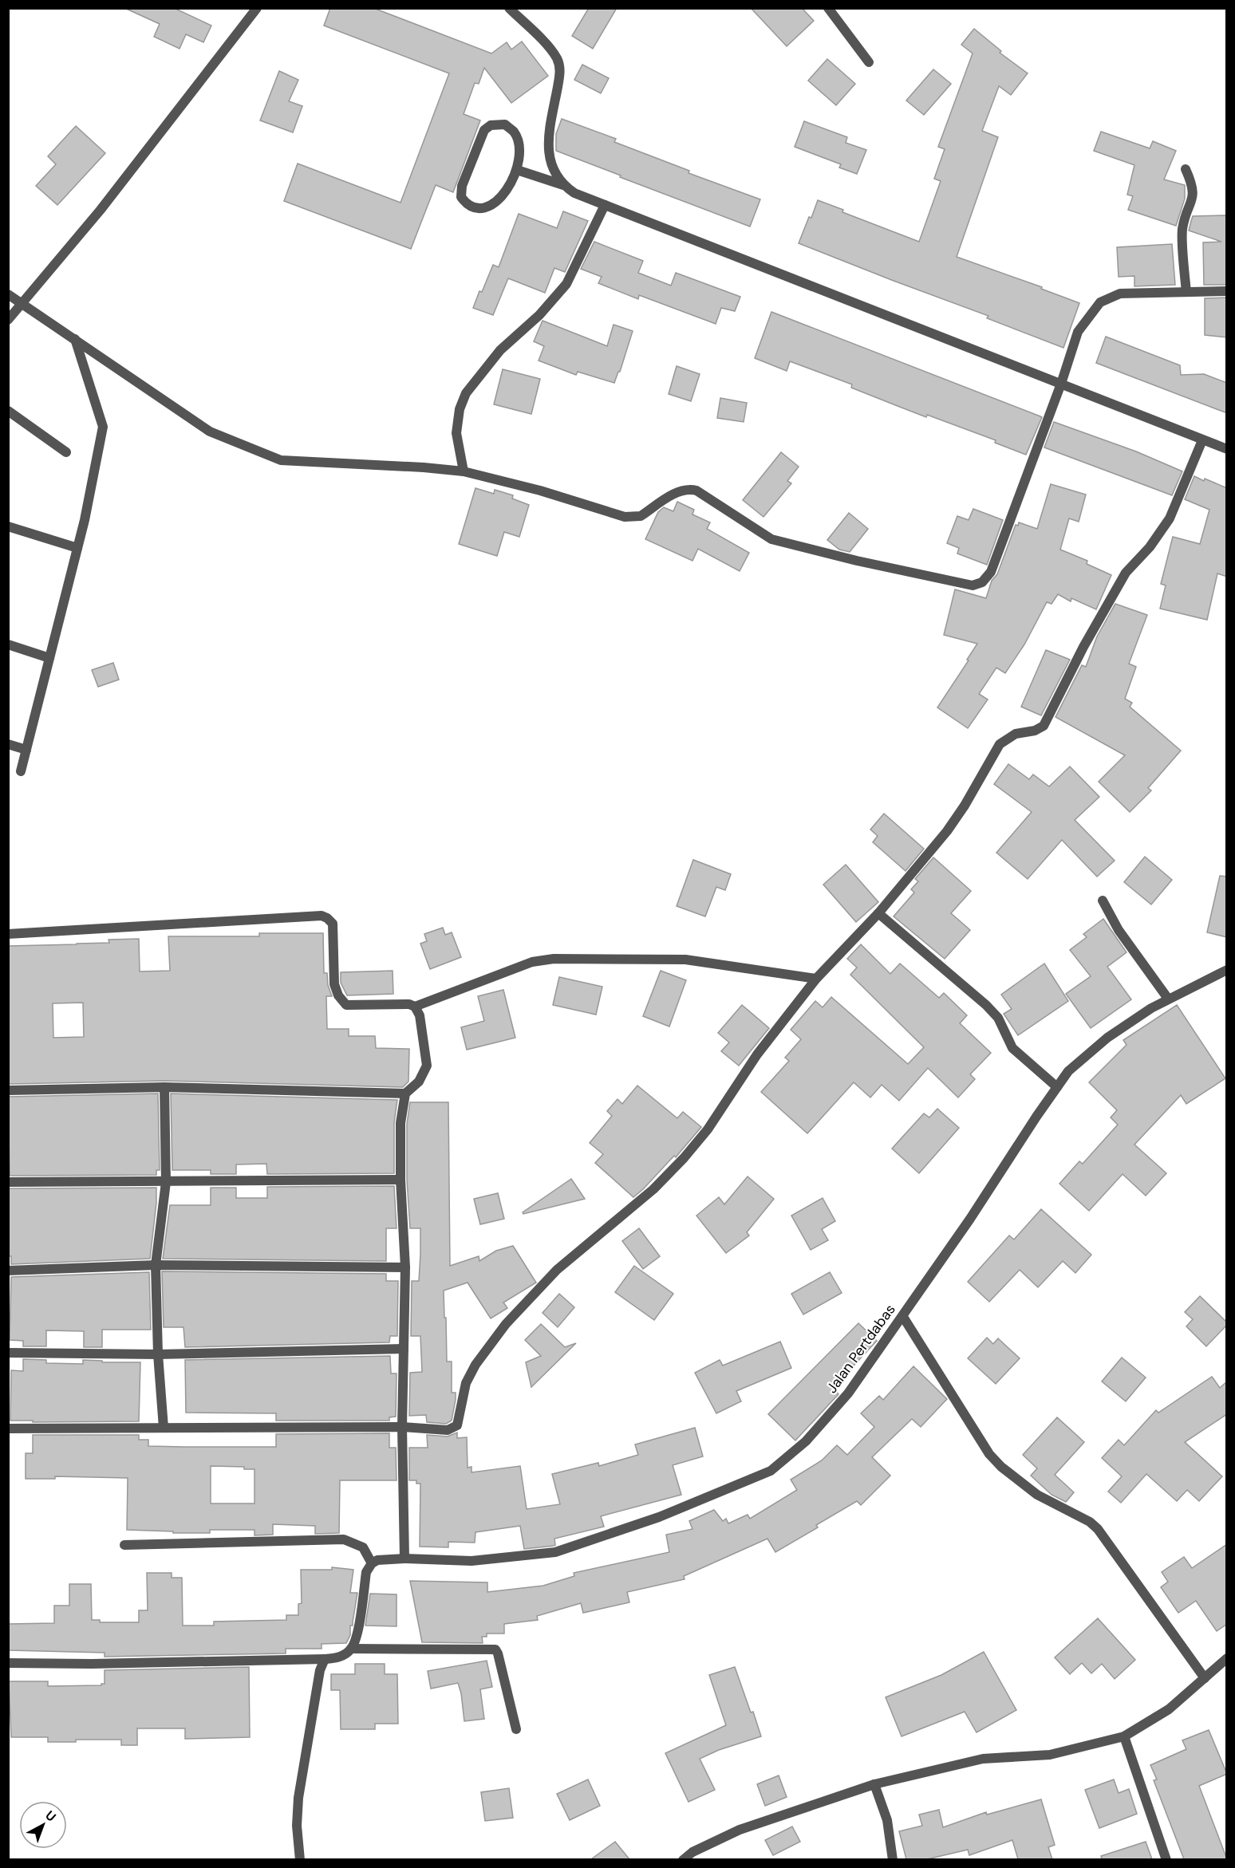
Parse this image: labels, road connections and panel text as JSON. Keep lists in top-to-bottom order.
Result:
{
  "streets": {
    "street": ["Jalan Pertdabas"]
  },
  "north": "top right"
}
